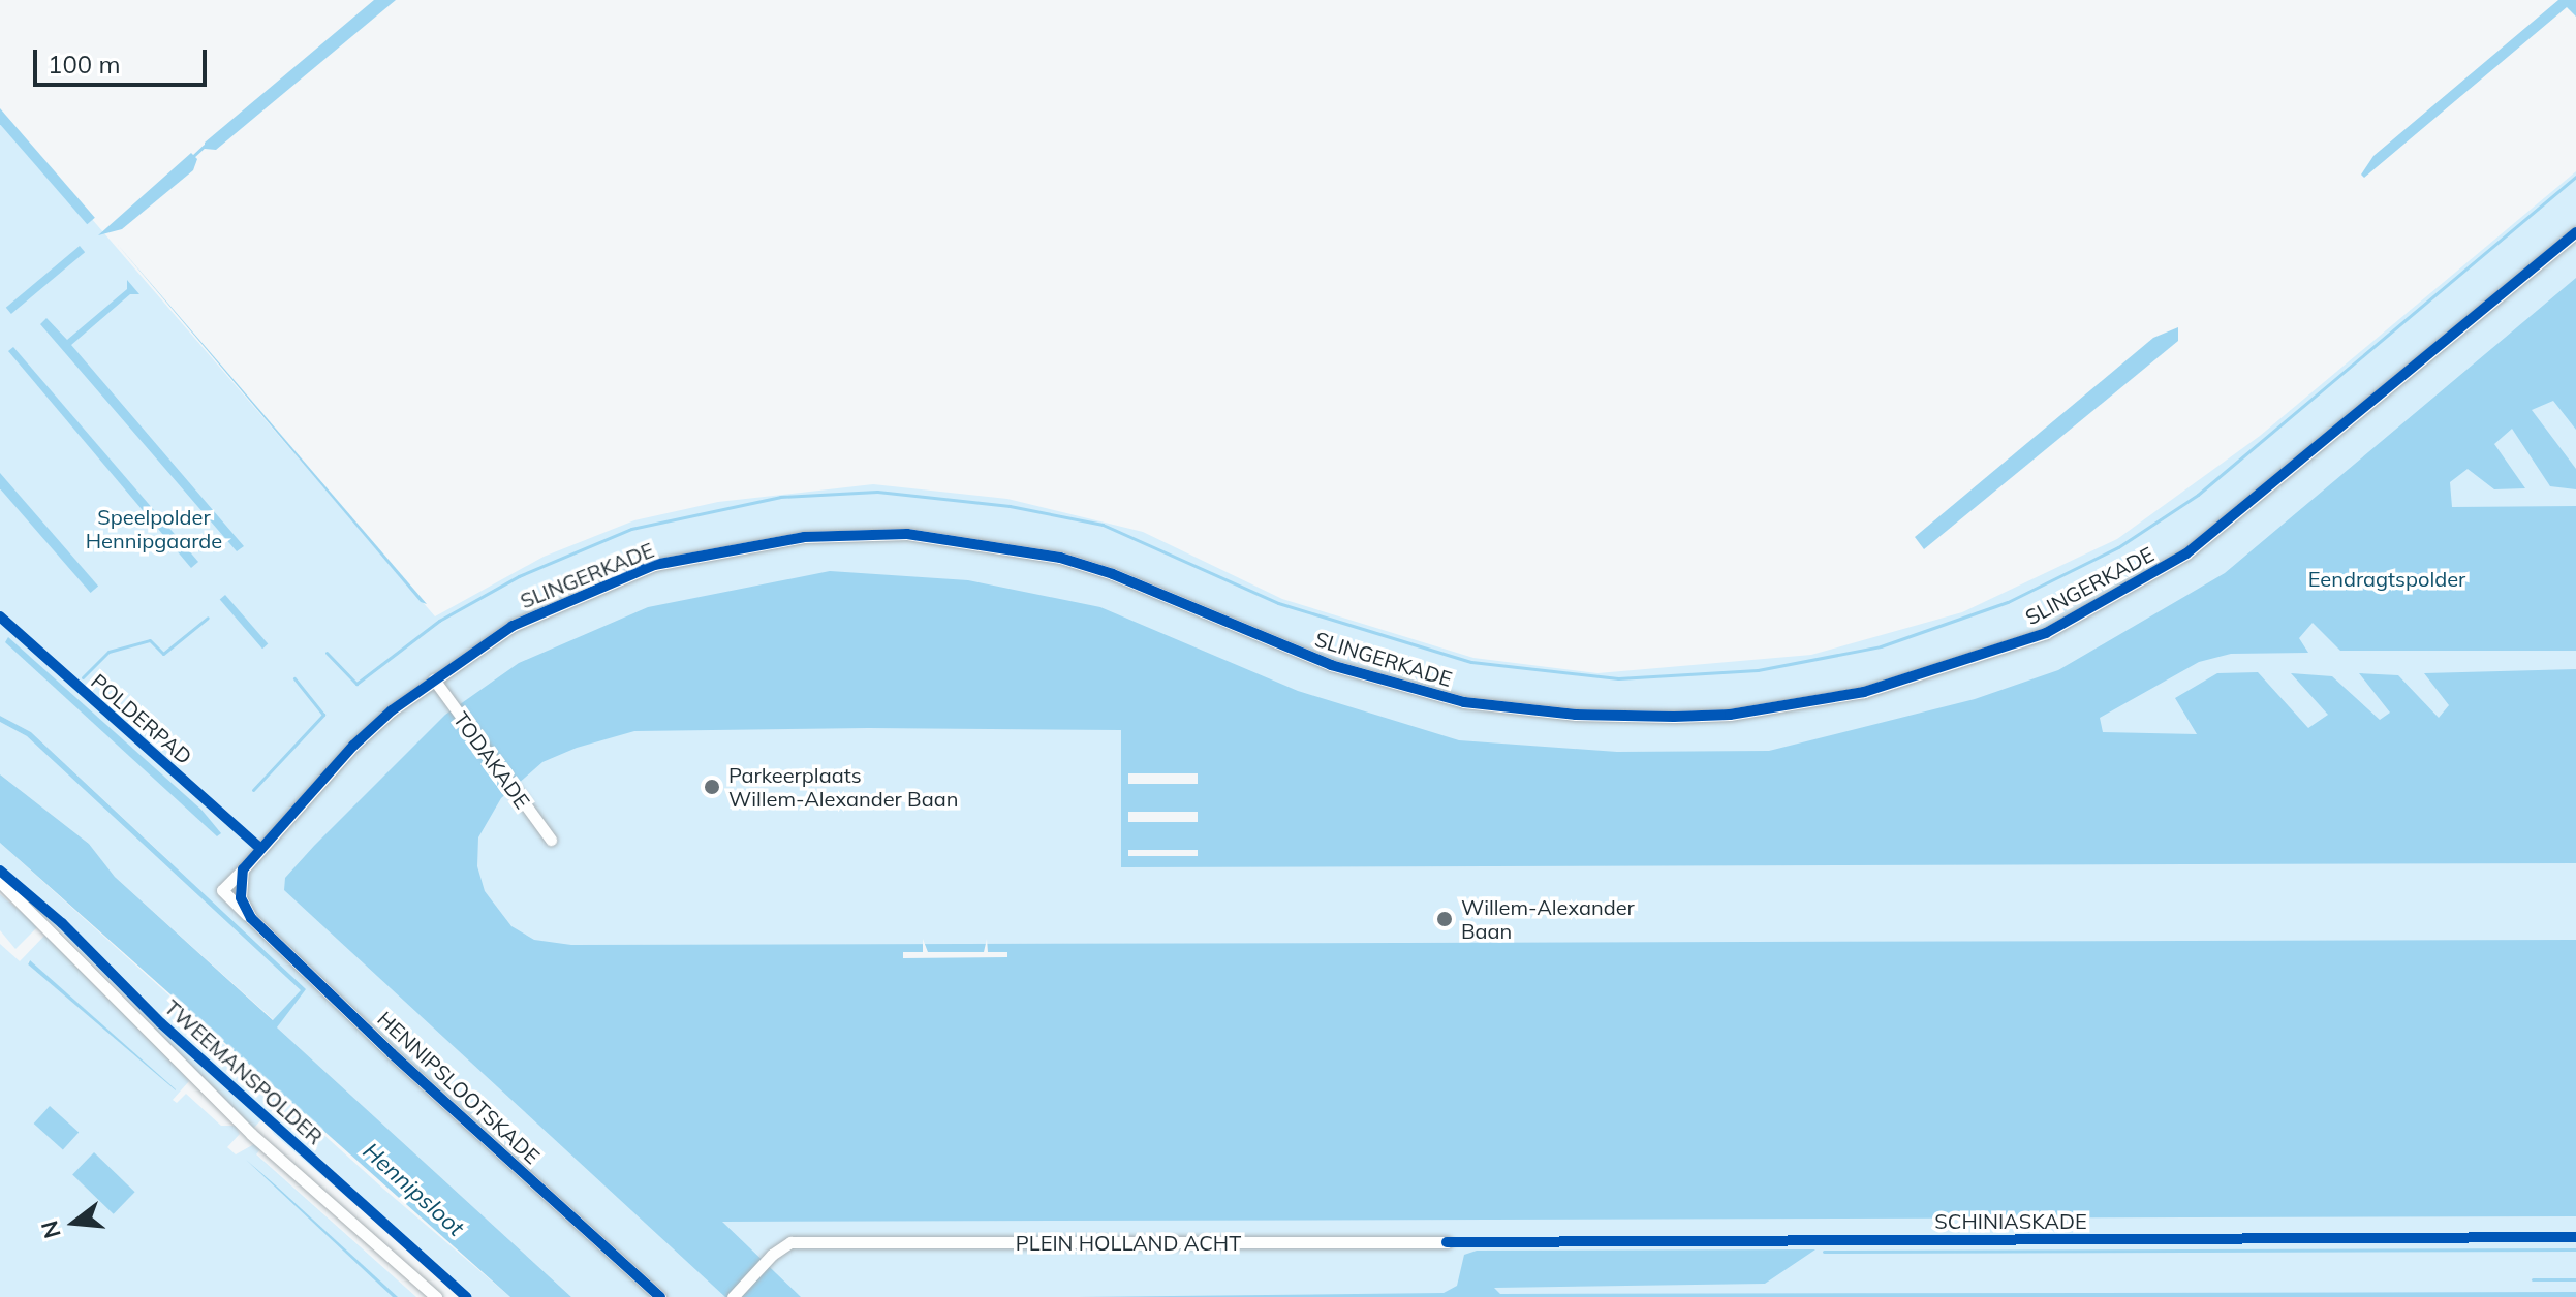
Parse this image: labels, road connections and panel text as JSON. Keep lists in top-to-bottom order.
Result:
{
  "streets": {
    "street": [
      "SLINGERKADE",
      "TODAKADE",
      "TWEEMANSPOLDER",
      "HENNIPSLOOTSKADE",
      "PLEIN HOLLAND ACHT"
    ],
    "cycle path": ["POLDERPAD", "SCHINIASKADE"]
  },
  "crossings": [
    ["SLINGERKADE", "TODAKADE"],
    ["SLINGERKADE", "HENNIPSLOOTSKADE"]
  ],
  "water": ["Hennipsloot"],
  "parks": ["Speelpolder Hennipgaarde", "Eendragtspolder"],
  "places": ["Parkeerplaats Willem-Alexander Baan", "Willem-Alexander Baan"],
  "scale_bar": "100 m",
  "north": "left"
}
